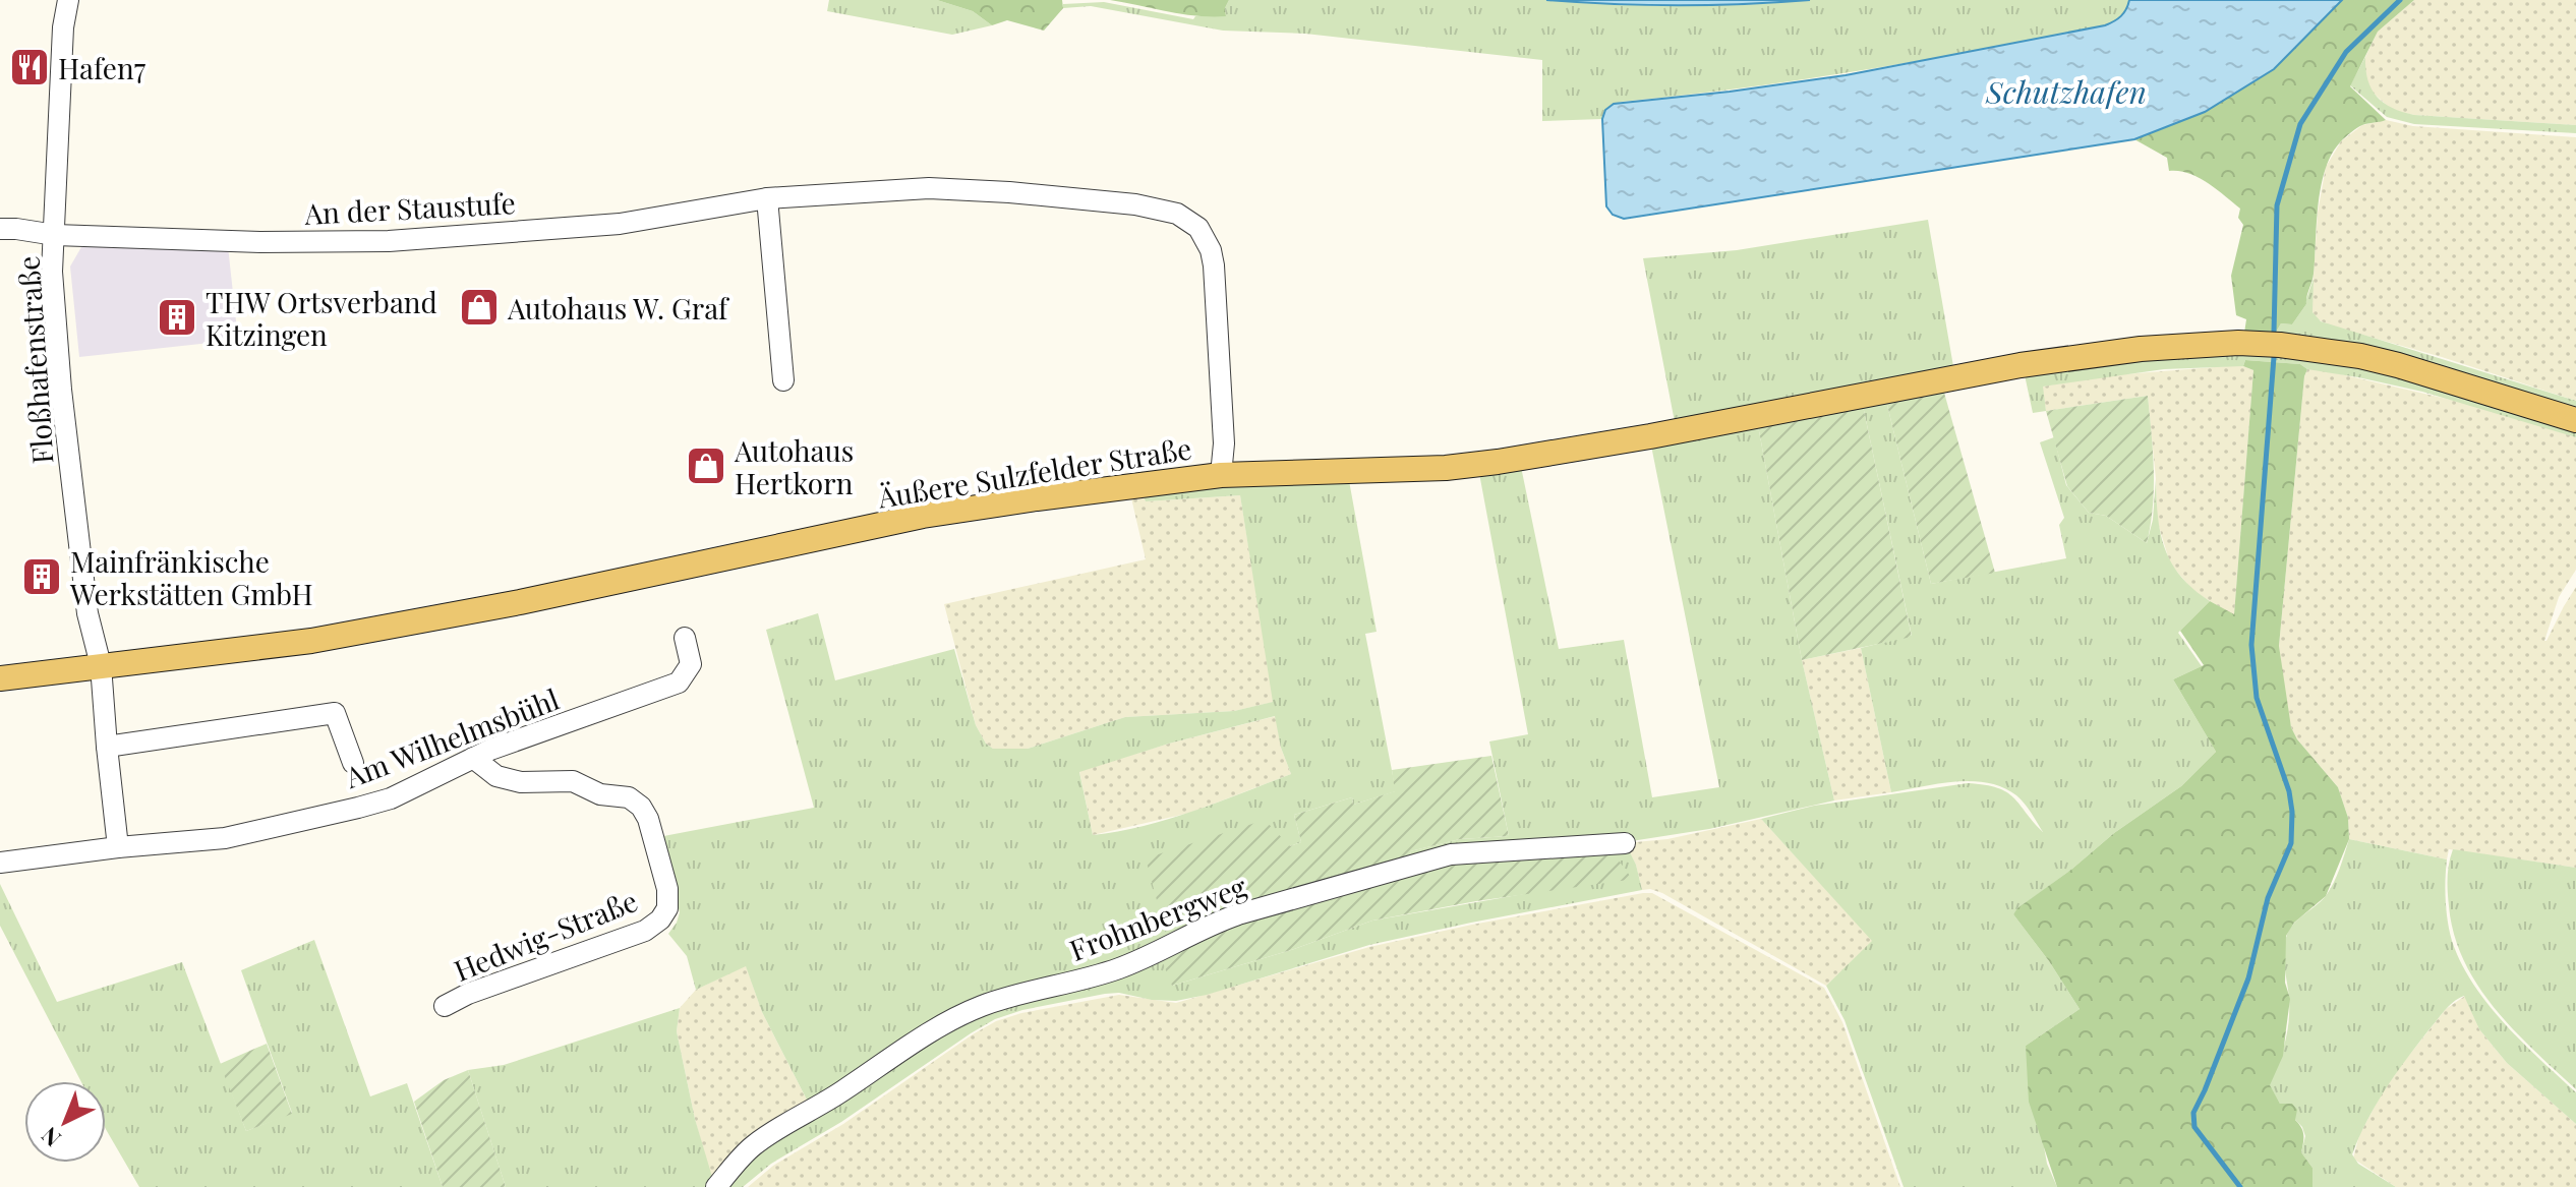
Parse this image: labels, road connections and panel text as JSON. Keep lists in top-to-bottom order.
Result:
{
  "streets": {
    "main road": ["Äußere Sulzfelder Straße"],
    "street": [
      "An der Staustufe",
      "Floßhafenstraße",
      "Am Wilhelmsbühl",
      "Frohnbergweg",
      "Hedwig-Straße"
    ]
  },
  "crossings": [
    ["An der Staustufe", "Floßhafenstraße"],
    ["An der Staustufe", "Äußere Sulzfelder Straße"],
    ["Floßhafenstraße", "Äußere Sulzfelder Straße"],
    ["Floßhafenstraße", "Am Wilhelmsbühl"],
    ["Am Wilhelmsbühl", "Hedwig-Straße"]
  ],
  "water": ["Schutzhafen"],
  "places": {
    "restaurant": ["Hafen7"],
    "shop": ["Autohaus W. Graf", "Autohaus Hertkorn"],
    "building": ["THW Ortsverband Kitzingen", "Mainfränkische Werkstätten GmbH"]
  },
  "north": "bottom left"
}
